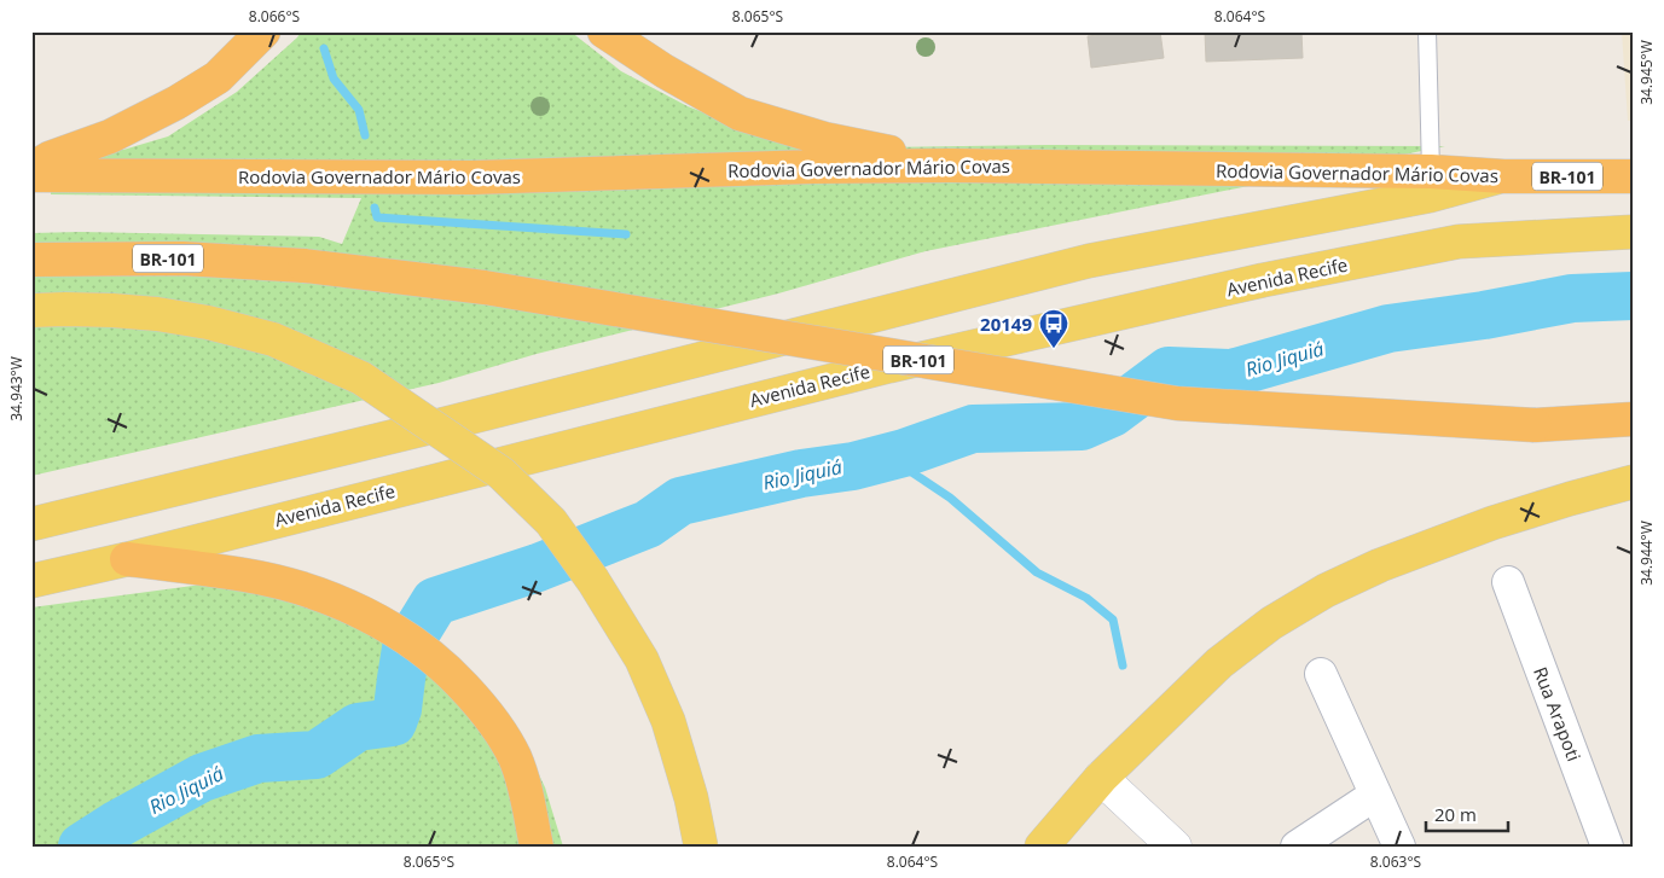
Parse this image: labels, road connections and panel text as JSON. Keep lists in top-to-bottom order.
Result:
{
  "streets": {
    "highway": ["Rodovia Governador Mário Covas", "BR-101"],
    "main road": ["Avenida Recife"],
    "street": ["Rua Arapoti"]
  },
  "water": ["Rio Jiquiá"],
  "places": {
    "bus stop": ["20149"]
  },
  "scale_bar": "20 m",
  "coordinates": [
    "8.066°S",
    "8.065°S",
    "8.064°S",
    "34.945°W",
    "34.943°W",
    "34.944°W",
    "8.063°S"
  ]
}
